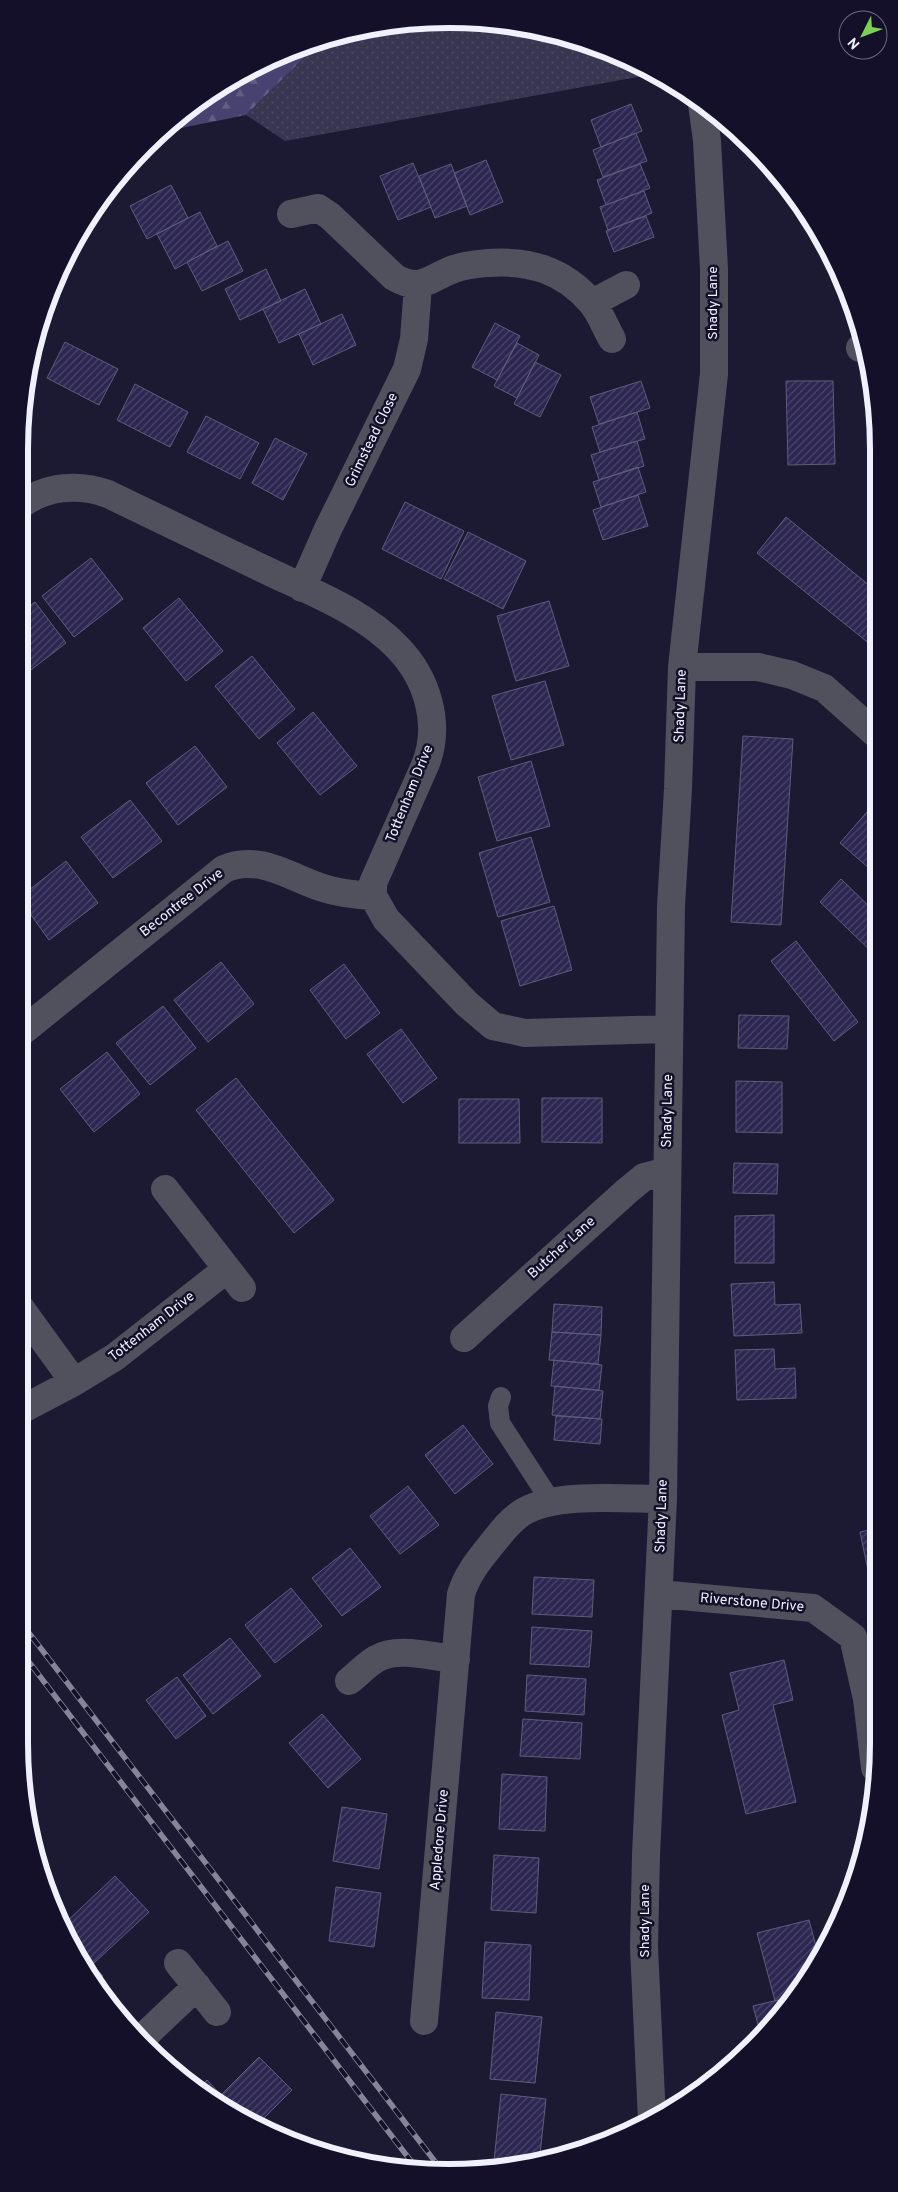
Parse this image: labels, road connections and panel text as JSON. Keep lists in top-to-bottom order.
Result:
{
  "streets": {
    "street": [
      "Shady Lane",
      "Grimstead Close",
      "Tottenham Drive",
      "Becontree Drive",
      "Butcher Lane",
      "Riverstone Drive",
      "Appledore Drive"
    ]
  },
  "crossings": [
    ["Shady Lane", "Butcher Lane"],
    ["Shady Lane", "Riverstone Drive"],
    ["Shady Lane", "Appledore Drive"],
    ["Grimstead Close", "Tottenham Drive"],
    ["Tottenham Drive", "Becontree Drive"]
  ],
  "north": "bottom left"
}
